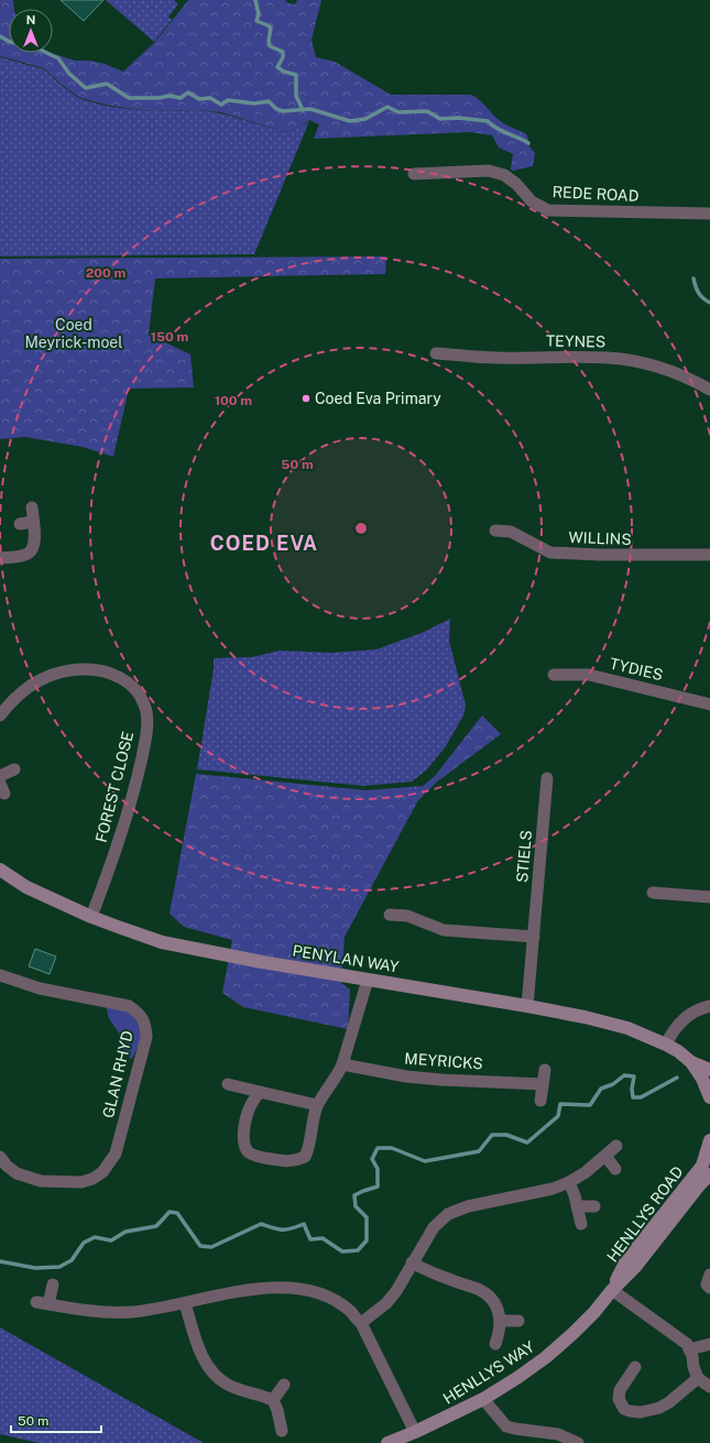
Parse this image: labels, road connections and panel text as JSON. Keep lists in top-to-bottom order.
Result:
{
  "streets": {
    "street": [
      "REDE ROAD",
      "TEYNES",
      "WILLINS",
      "TYDIES",
      "FOREST CLOSE",
      "STIELS",
      "PENYLAN WAY",
      "MEYRICKS",
      "GLAN RHYD",
      "HENLLYS ROAD",
      "HENLLYS WAY"
    ]
  },
  "crossings": [
    ["FOREST CLOSE", "PENYLAN WAY"],
    ["STIELS", "PENYLAN WAY"],
    ["HENLLYS ROAD", "HENLLYS WAY"]
  ],
  "districts": ["COED EVA"],
  "parks": ["Coed Meyrick-moel"],
  "places": ["Coed Eva Primary"],
  "scale_bar": "50 m",
  "north": "top",
  "rings": [
    "200 m",
    "150 m",
    "100 m",
    "50 m"
  ]
}
